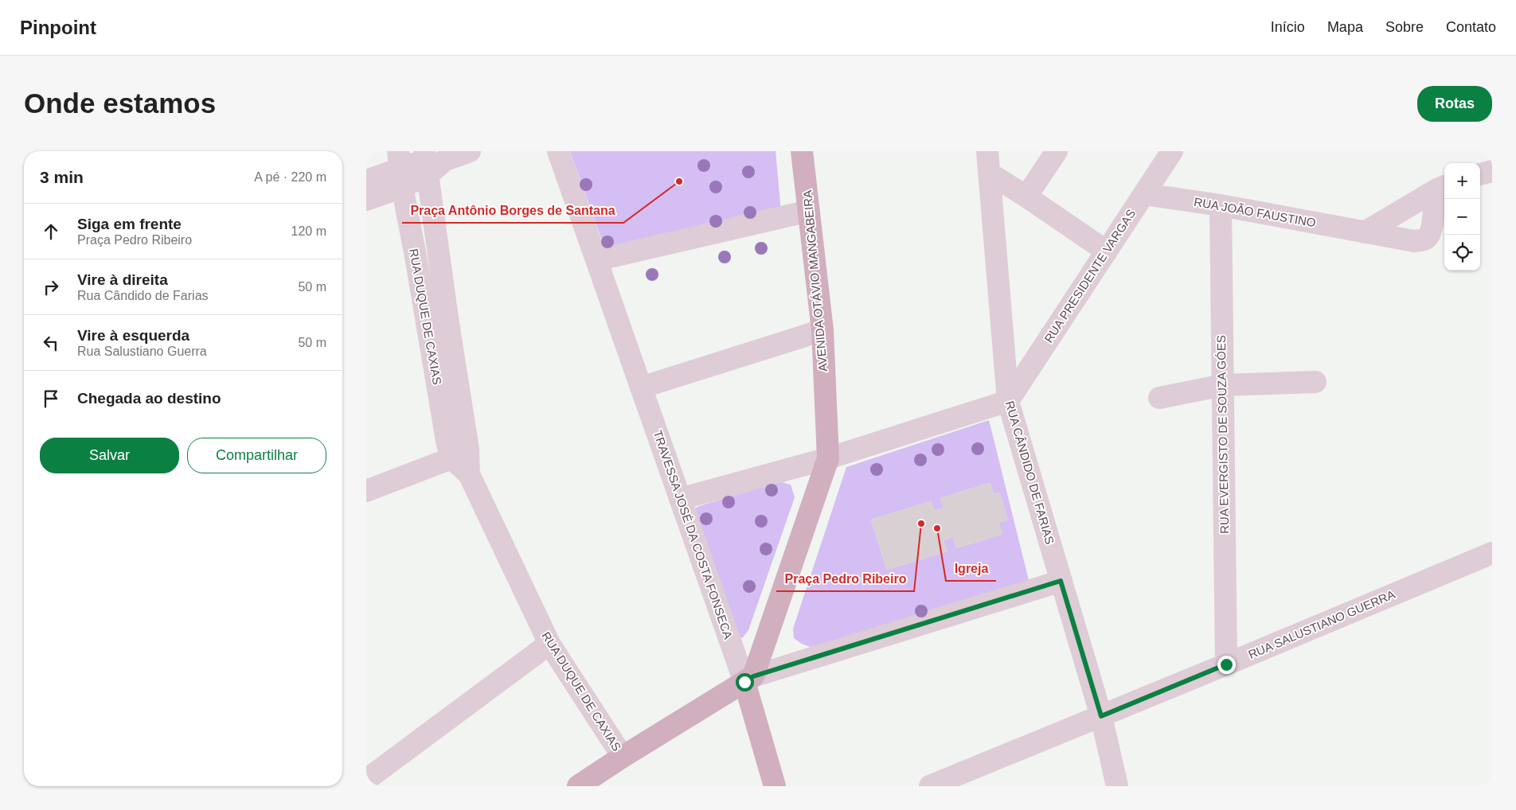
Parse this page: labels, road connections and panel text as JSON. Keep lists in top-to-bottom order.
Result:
{
  "streets": {
    "main road": ["AVENIDA OTÁVIO MANGABEIRA"],
    "street": [
      "RUA JOÃO FAUSTINO",
      "RUA PRESIDENTE VARGAS",
      "RUA DUQUE DE CAXIAS",
      "RUA EVERGISTO DE SOUZA GÓES",
      "RUA CÂNDIDO DE FARIAS",
      "TRAVESSA JOSÉ DA COSTA FONSECA",
      "RUA SALUSTIANO GUERRA"
    ]
  },
  "crossings": [
    ["RUA JOÃO FAUSTINO", "RUA PRESIDENTE VARGAS"],
    ["RUA JOÃO FAUSTINO", "RUA EVERGISTO DE SOUZA GÓES"],
    ["RUA PRESIDENTE VARGAS", "RUA CÂNDIDO DE FARIAS"],
    ["RUA EVERGISTO DE SOUZA GÓES", "RUA SALUSTIANO GUERRA"],
    ["RUA CÂNDIDO DE FARIAS", "RUA SALUSTIANO GUERRA"]
  ],
  "places": ["Praça Antônio Borges de Santana", "Praça Pedro Ribeiro", "Igreja"],
  "page": {
    "header": "Pinpoint",
    "nav": [
      "Início",
      "Mapa",
      "Sobre",
      "Contato"
    ],
    "buttons": [
      "Rotas",
      ["Salvar", "Compartilhar"]
    ],
    "title": "Onde estamos",
    "heading": ["3 min", "A pé · 220 m"],
    "map_buttons": ["+", "−"],
    "list": [
      ["Siga em frente", "Praça Pedro Ribeiro", "120 m"],
      ["Vire à direita", "Rua Cândido de Farias", "50 m"],
      ["Vire à esquerda", "Rua Salustiano Guerra", "50 m"],
      "Chegada ao destino"
    ]
  }
}
